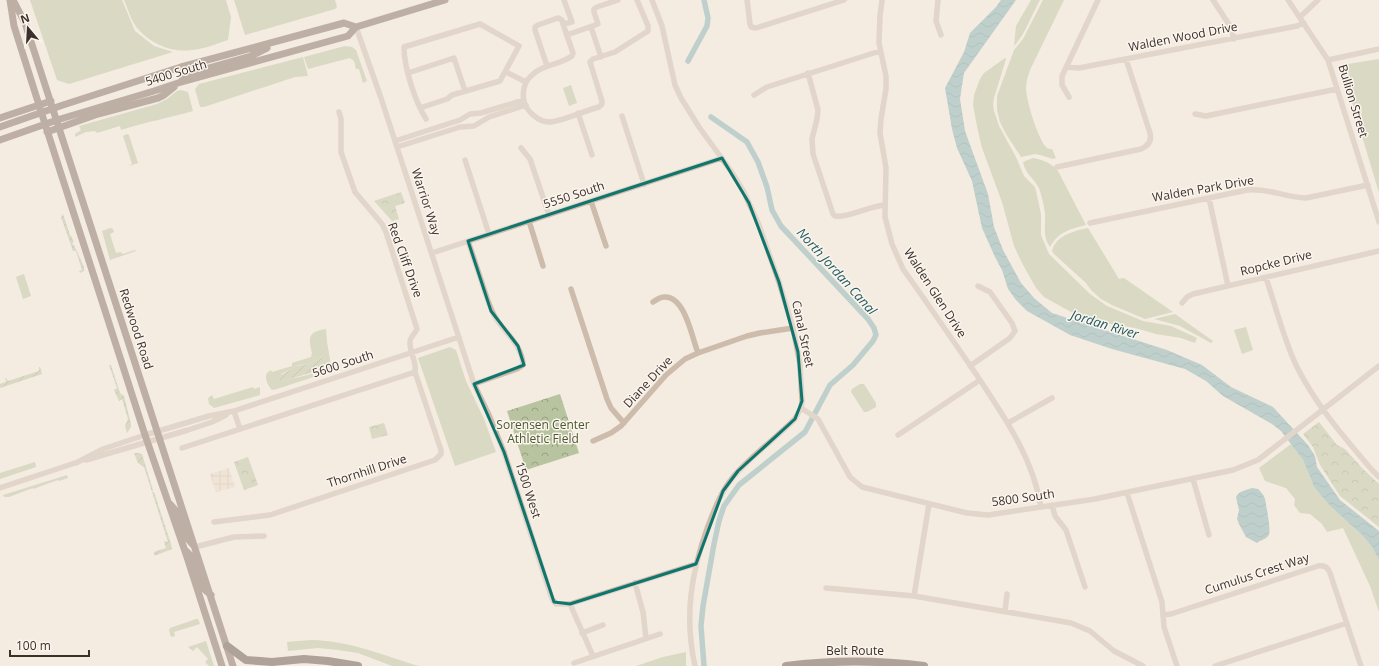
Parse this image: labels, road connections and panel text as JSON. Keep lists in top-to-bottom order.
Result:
{
  "streets": {
    "highway": ["Belt Route"],
    "main road": ["5400 South", "Redwood Road"],
    "street": [
      "Walden Wood Drive",
      "Bullion Street",
      "Walden Park Drive",
      "5550 South",
      "Warrior Way",
      "Red Cliff Drive",
      "Ropcke Drive",
      "Walden Glen Drive",
      "Canal Street",
      "5600 South",
      "Diane Drive",
      "Thornhill Drive",
      "1500 West",
      "5800 South",
      "Cumulus Crest Way"
    ]
  },
  "crossings": [
    ["5400 South", "Warrior Way"],
    ["5400 South", "Redwood Road"],
    ["Bullion Street", "Walden Park Drive"],
    ["5550 South", "Warrior Way"],
    ["5550 South", "Canal Street"],
    ["Warrior Way", "5600 South"],
    ["Warrior Way", "1500 West"],
    ["Red Cliff Drive", "5600 South"],
    ["Red Cliff Drive", "Thornhill Drive"],
    ["Walden Glen Drive", "5800 South"],
    ["Redwood Road", "5600 South"],
    ["Canal Street", "Diane Drive"],
    ["Canal Street", "5800 South"],
    ["5600 South", "Thornhill Drive"]
  ],
  "water": ["North Jordan Canal", "Jordan River"],
  "parks": ["Sorensen Center Athletic Field"],
  "scale_bar": "100 m",
  "north": "top"
}
